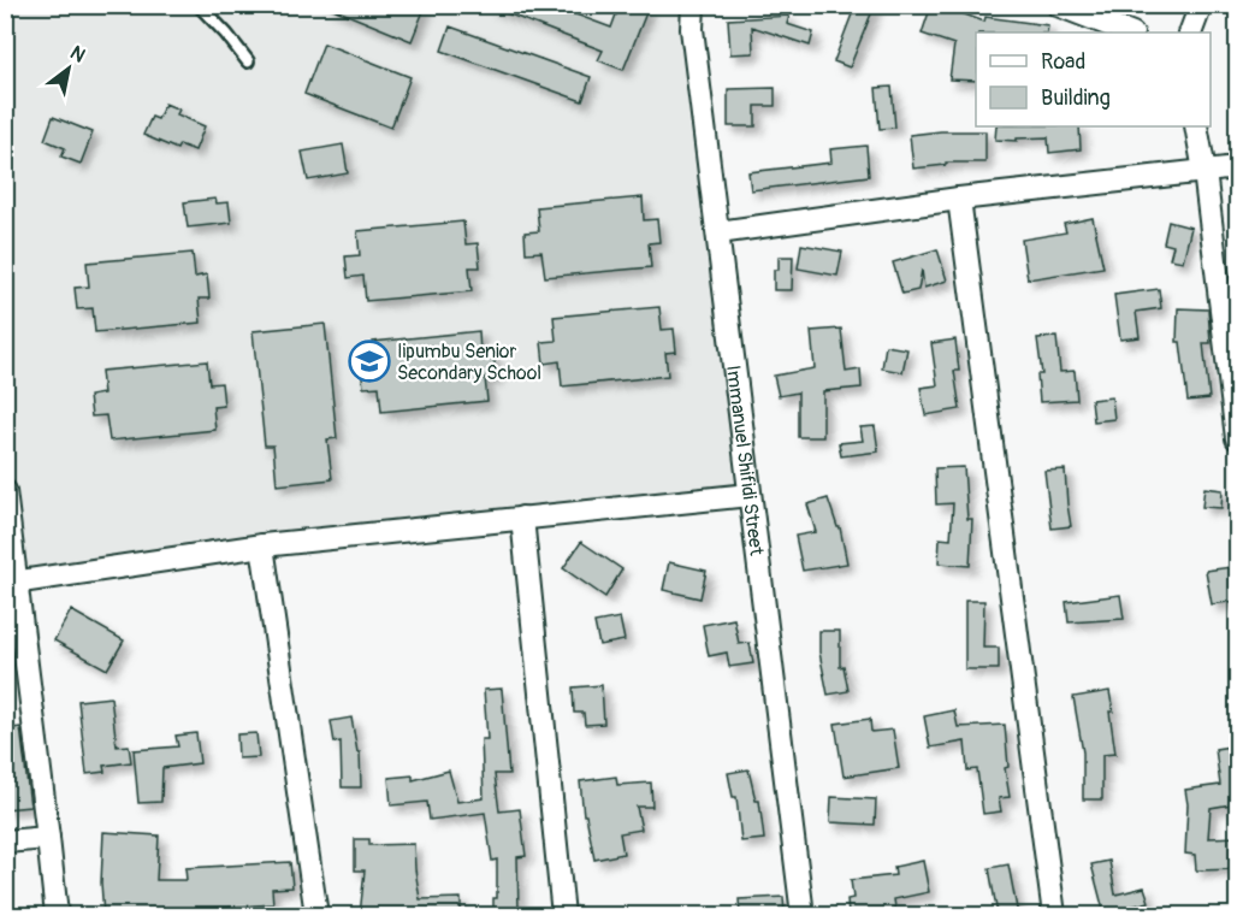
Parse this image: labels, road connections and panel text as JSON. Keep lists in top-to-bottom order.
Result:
{
  "streets": {
    "street": ["Immanuel Shifidi Street"]
  },
  "places": {
    "school or university": ["Iipumbu Senior Secondary School"]
  },
  "legend": ["Road", "Building"],
  "north": "top right"
}
